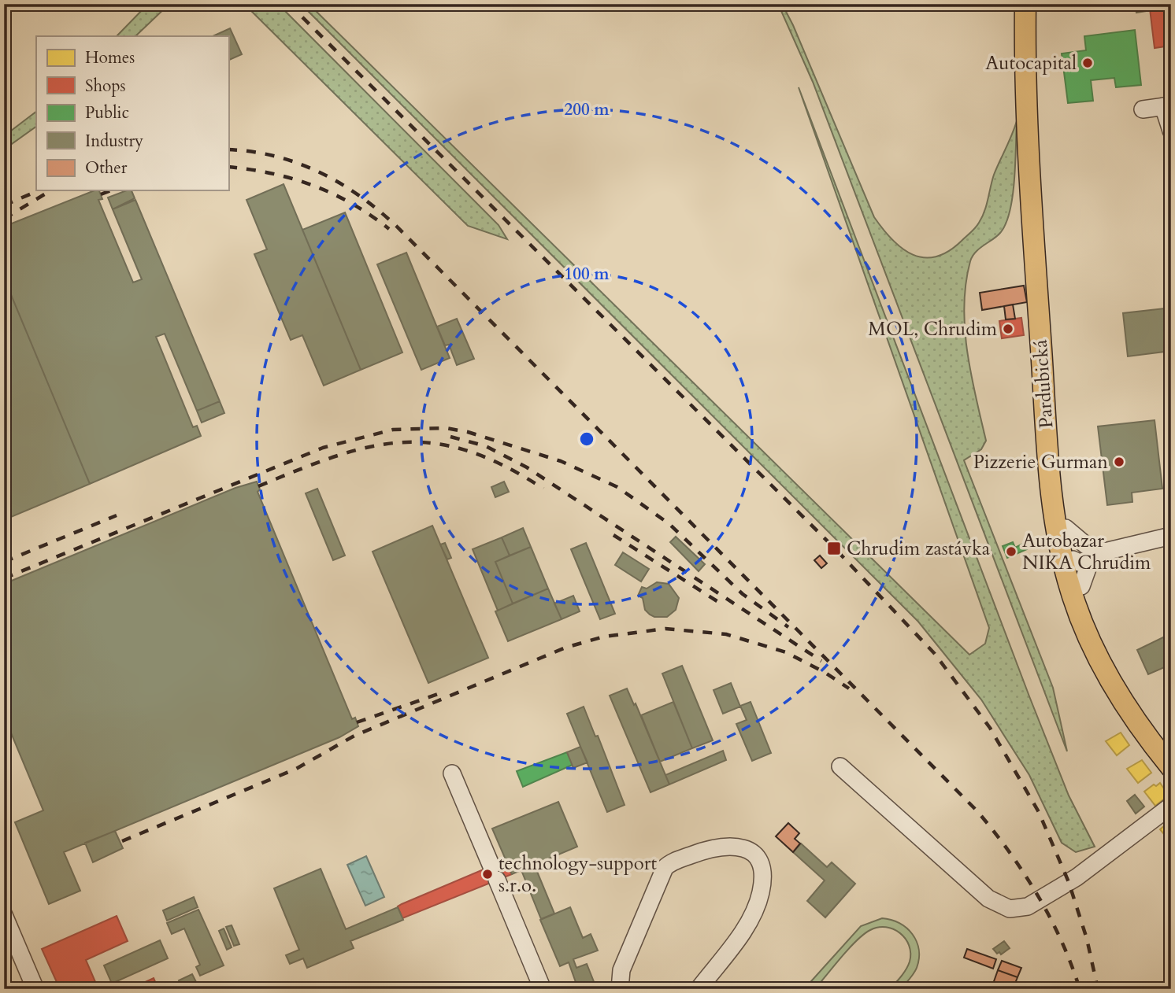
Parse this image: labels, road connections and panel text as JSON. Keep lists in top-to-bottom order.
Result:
{
  "streets": {
    "main road": ["Pardubická"]
  },
  "places": {
    "other": [
      "Autocapital",
      "MOL, Chrudim",
      "Pizzerie Gurman",
      "Autobazar NIKA Chrudim",
      "technology-support s.r.o."
    ],
    "transit": ["Chrudim zastávka"]
  },
  "legend": [
    "Homes",
    "Shops",
    "Public",
    "Industry",
    "Other"
  ],
  "rings": ["200 m", "100 m"]
}
